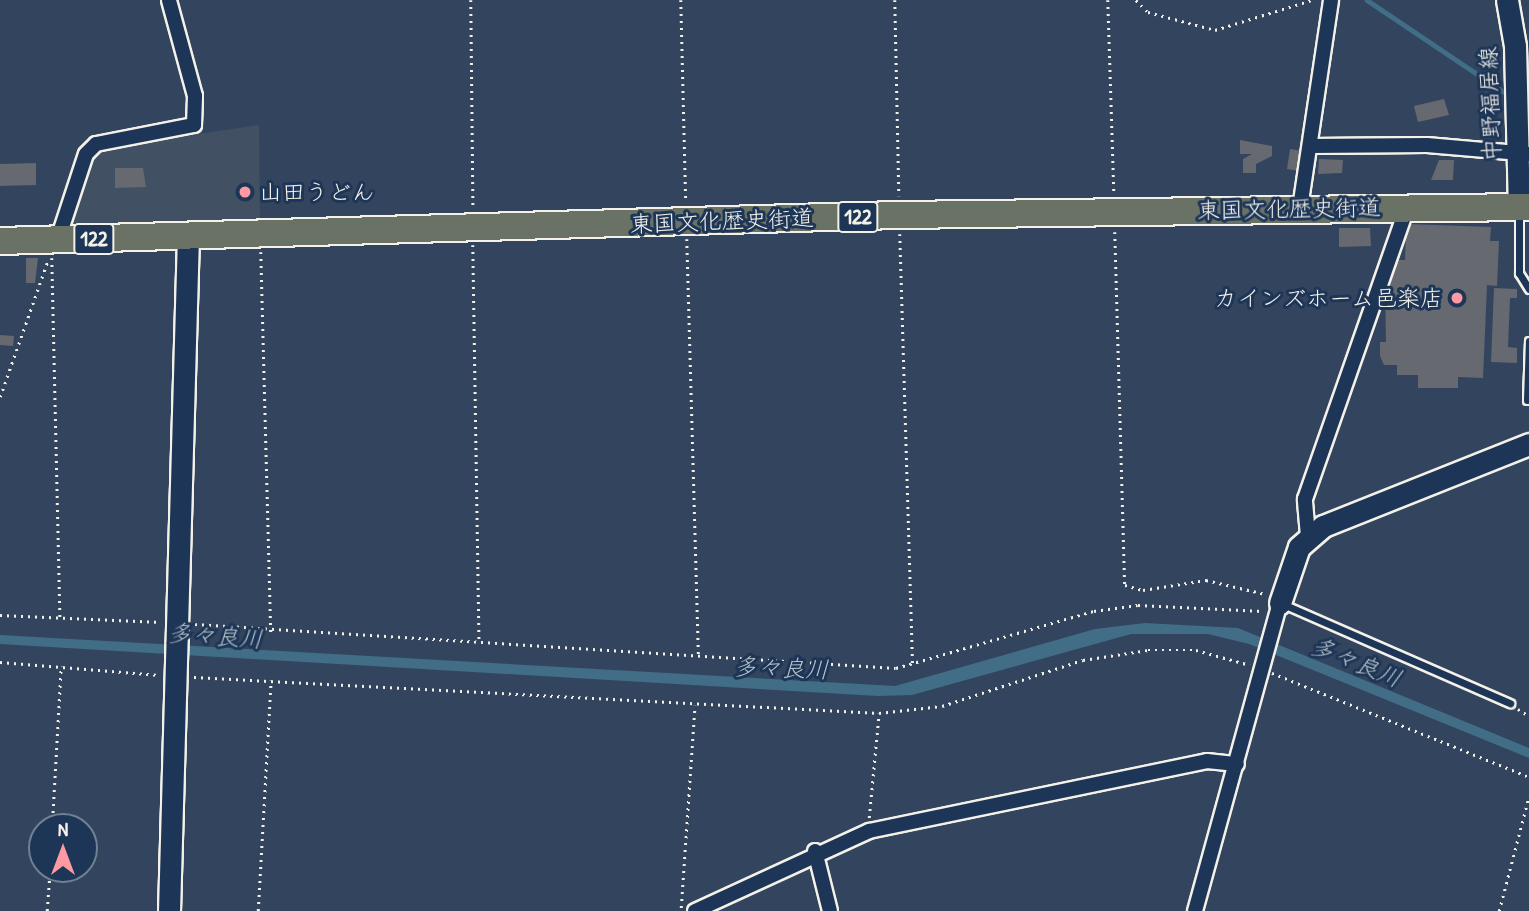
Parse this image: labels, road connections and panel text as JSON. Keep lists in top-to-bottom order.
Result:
{
  "streets": {
    "highway": ["東国文化歴史街道", "122"],
    "street": ["中野福居線"]
  },
  "crossings": [
    ["中野福居線", "東国文化歴史街道"]
  ],
  "water": ["多々良川"],
  "places": ["山田うどん", "カインズホーム邑楽店"],
  "north": "top"
}
